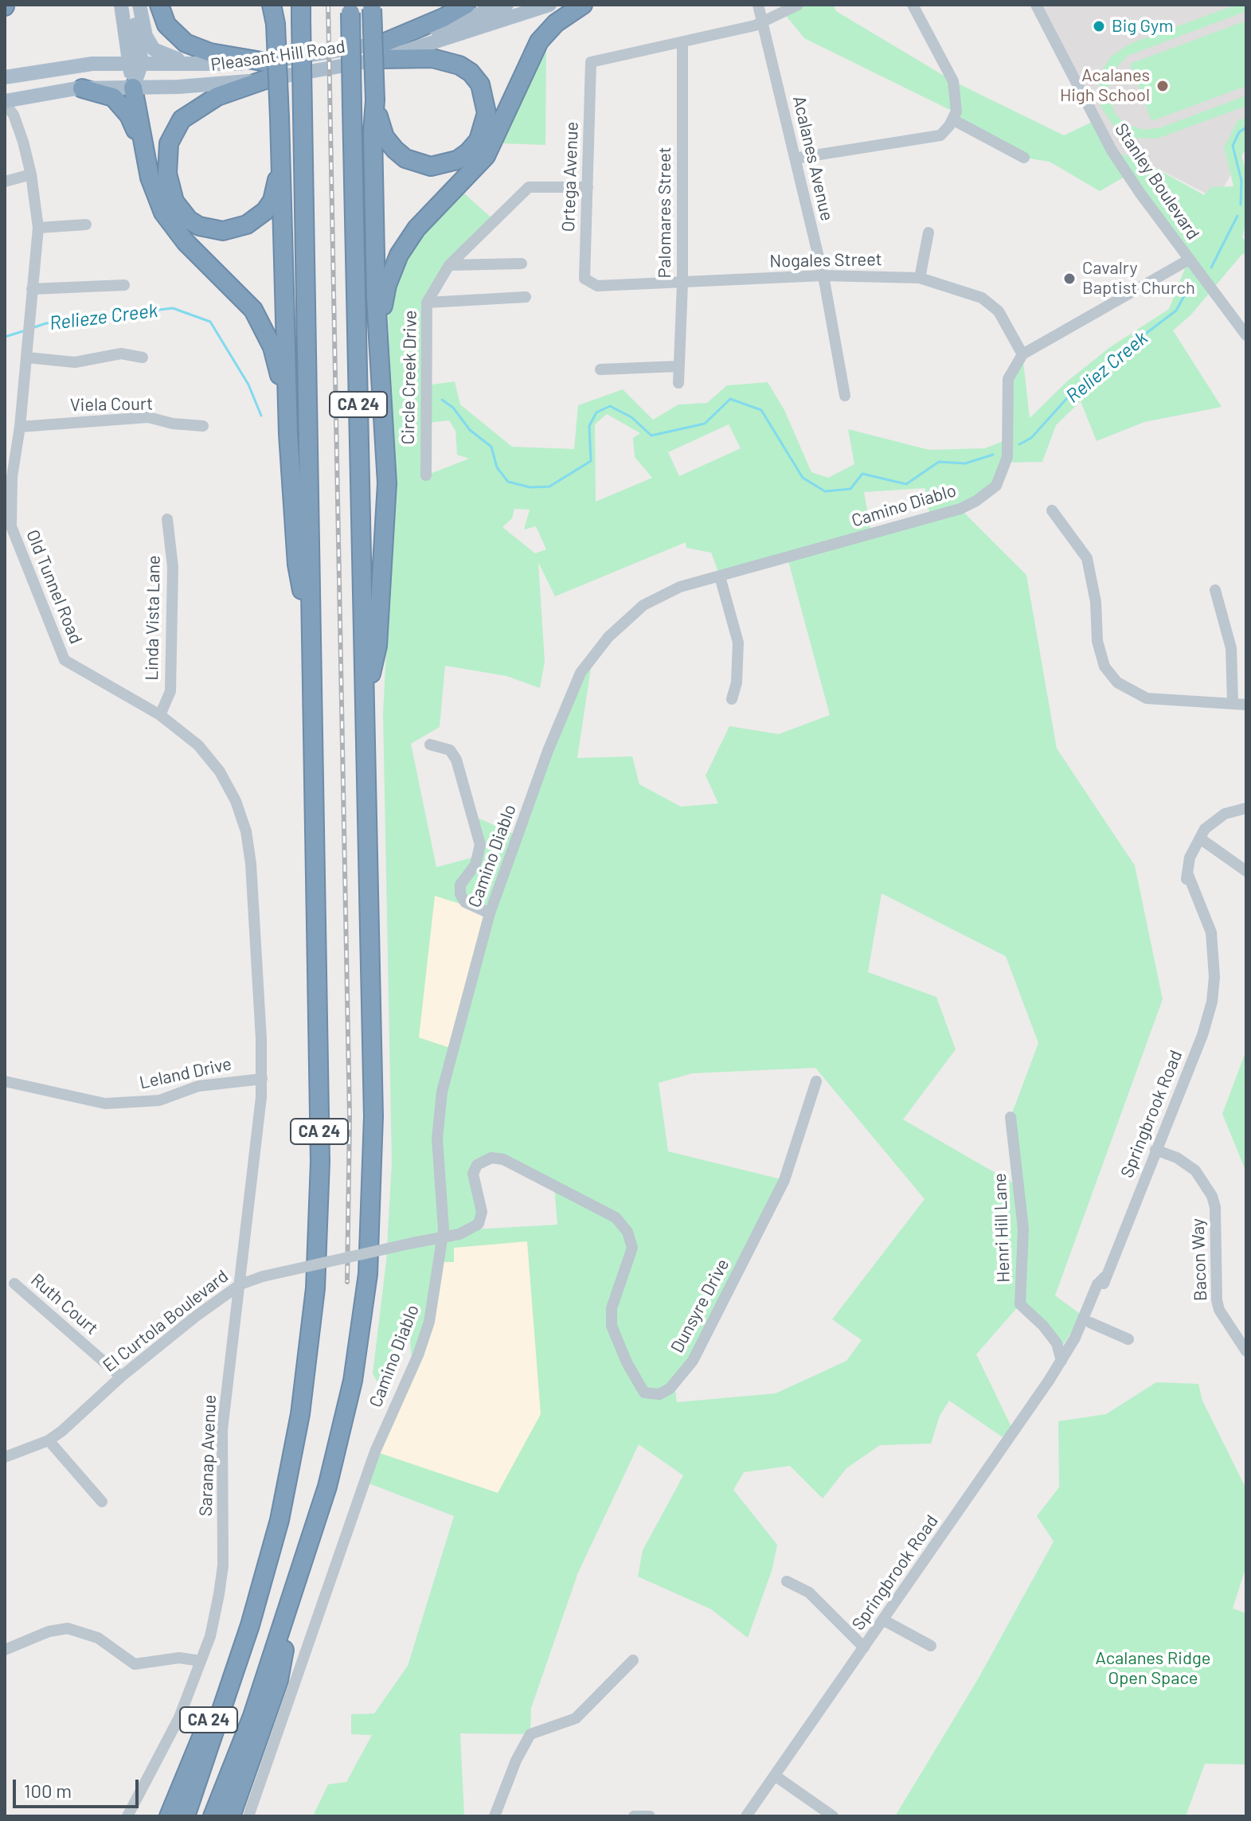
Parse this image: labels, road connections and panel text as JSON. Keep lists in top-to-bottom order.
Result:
{
  "streets": {
    "highway": ["CA 24"],
    "main road": ["Pleasant Hill Road"],
    "street": [
      "Acalanes Avenue",
      "Ortega Avenue",
      "Stanley Boulevard",
      "Palomares Street",
      "Nogales Street",
      "Circle Creek Drive",
      "Viela Court",
      "Camino Diablo",
      "Old Tunnel Road",
      "Linda Vista Lane",
      "Leland Drive",
      "Springbrook Road",
      "Henri Hill Lane",
      "Bacon Way",
      "Ruth Court",
      "Dunsyre Drive",
      "El Curtola Boulevard",
      "Saranap Avenue"
    ]
  },
  "crossings": [
    ["Pleasant Hill Road", "Old Tunnel Road"],
    ["Acalanes Avenue", "Nogales Street"],
    ["Ortega Avenue", "Palomares Street"],
    ["Ortega Avenue", "Nogales Street"],
    ["Ortega Avenue", "Circle Creek Drive"],
    ["Palomares Street", "Nogales Street"],
    ["Nogales Street", "Camino Diablo"],
    ["Viela Court", "Old Tunnel Road"],
    ["Camino Diablo", "Dunsyre Drive"],
    ["Camino Diablo", "El Curtola Boulevard"],
    ["Old Tunnel Road", "Linda Vista Lane"],
    ["Old Tunnel Road", "Leland Drive"],
    ["Old Tunnel Road", "Saranap Avenue"],
    ["Leland Drive", "Saranap Avenue"],
    ["Springbrook Road", "Henri Hill Lane"],
    ["Springbrook Road", "Bacon Way"],
    ["Ruth Court", "El Curtola Boulevard"],
    ["Dunsyre Drive", "El Curtola Boulevard"],
    ["El Curtola Boulevard", "Saranap Avenue"]
  ],
  "water": ["Relieze Creek", "Reliez Creek"],
  "parks": ["Acalanes Ridge Open Space"],
  "places": ["Big Gym", "Acalanes High School", "Cavalry Baptist Church"],
  "scale_bar": "100 m"
}
